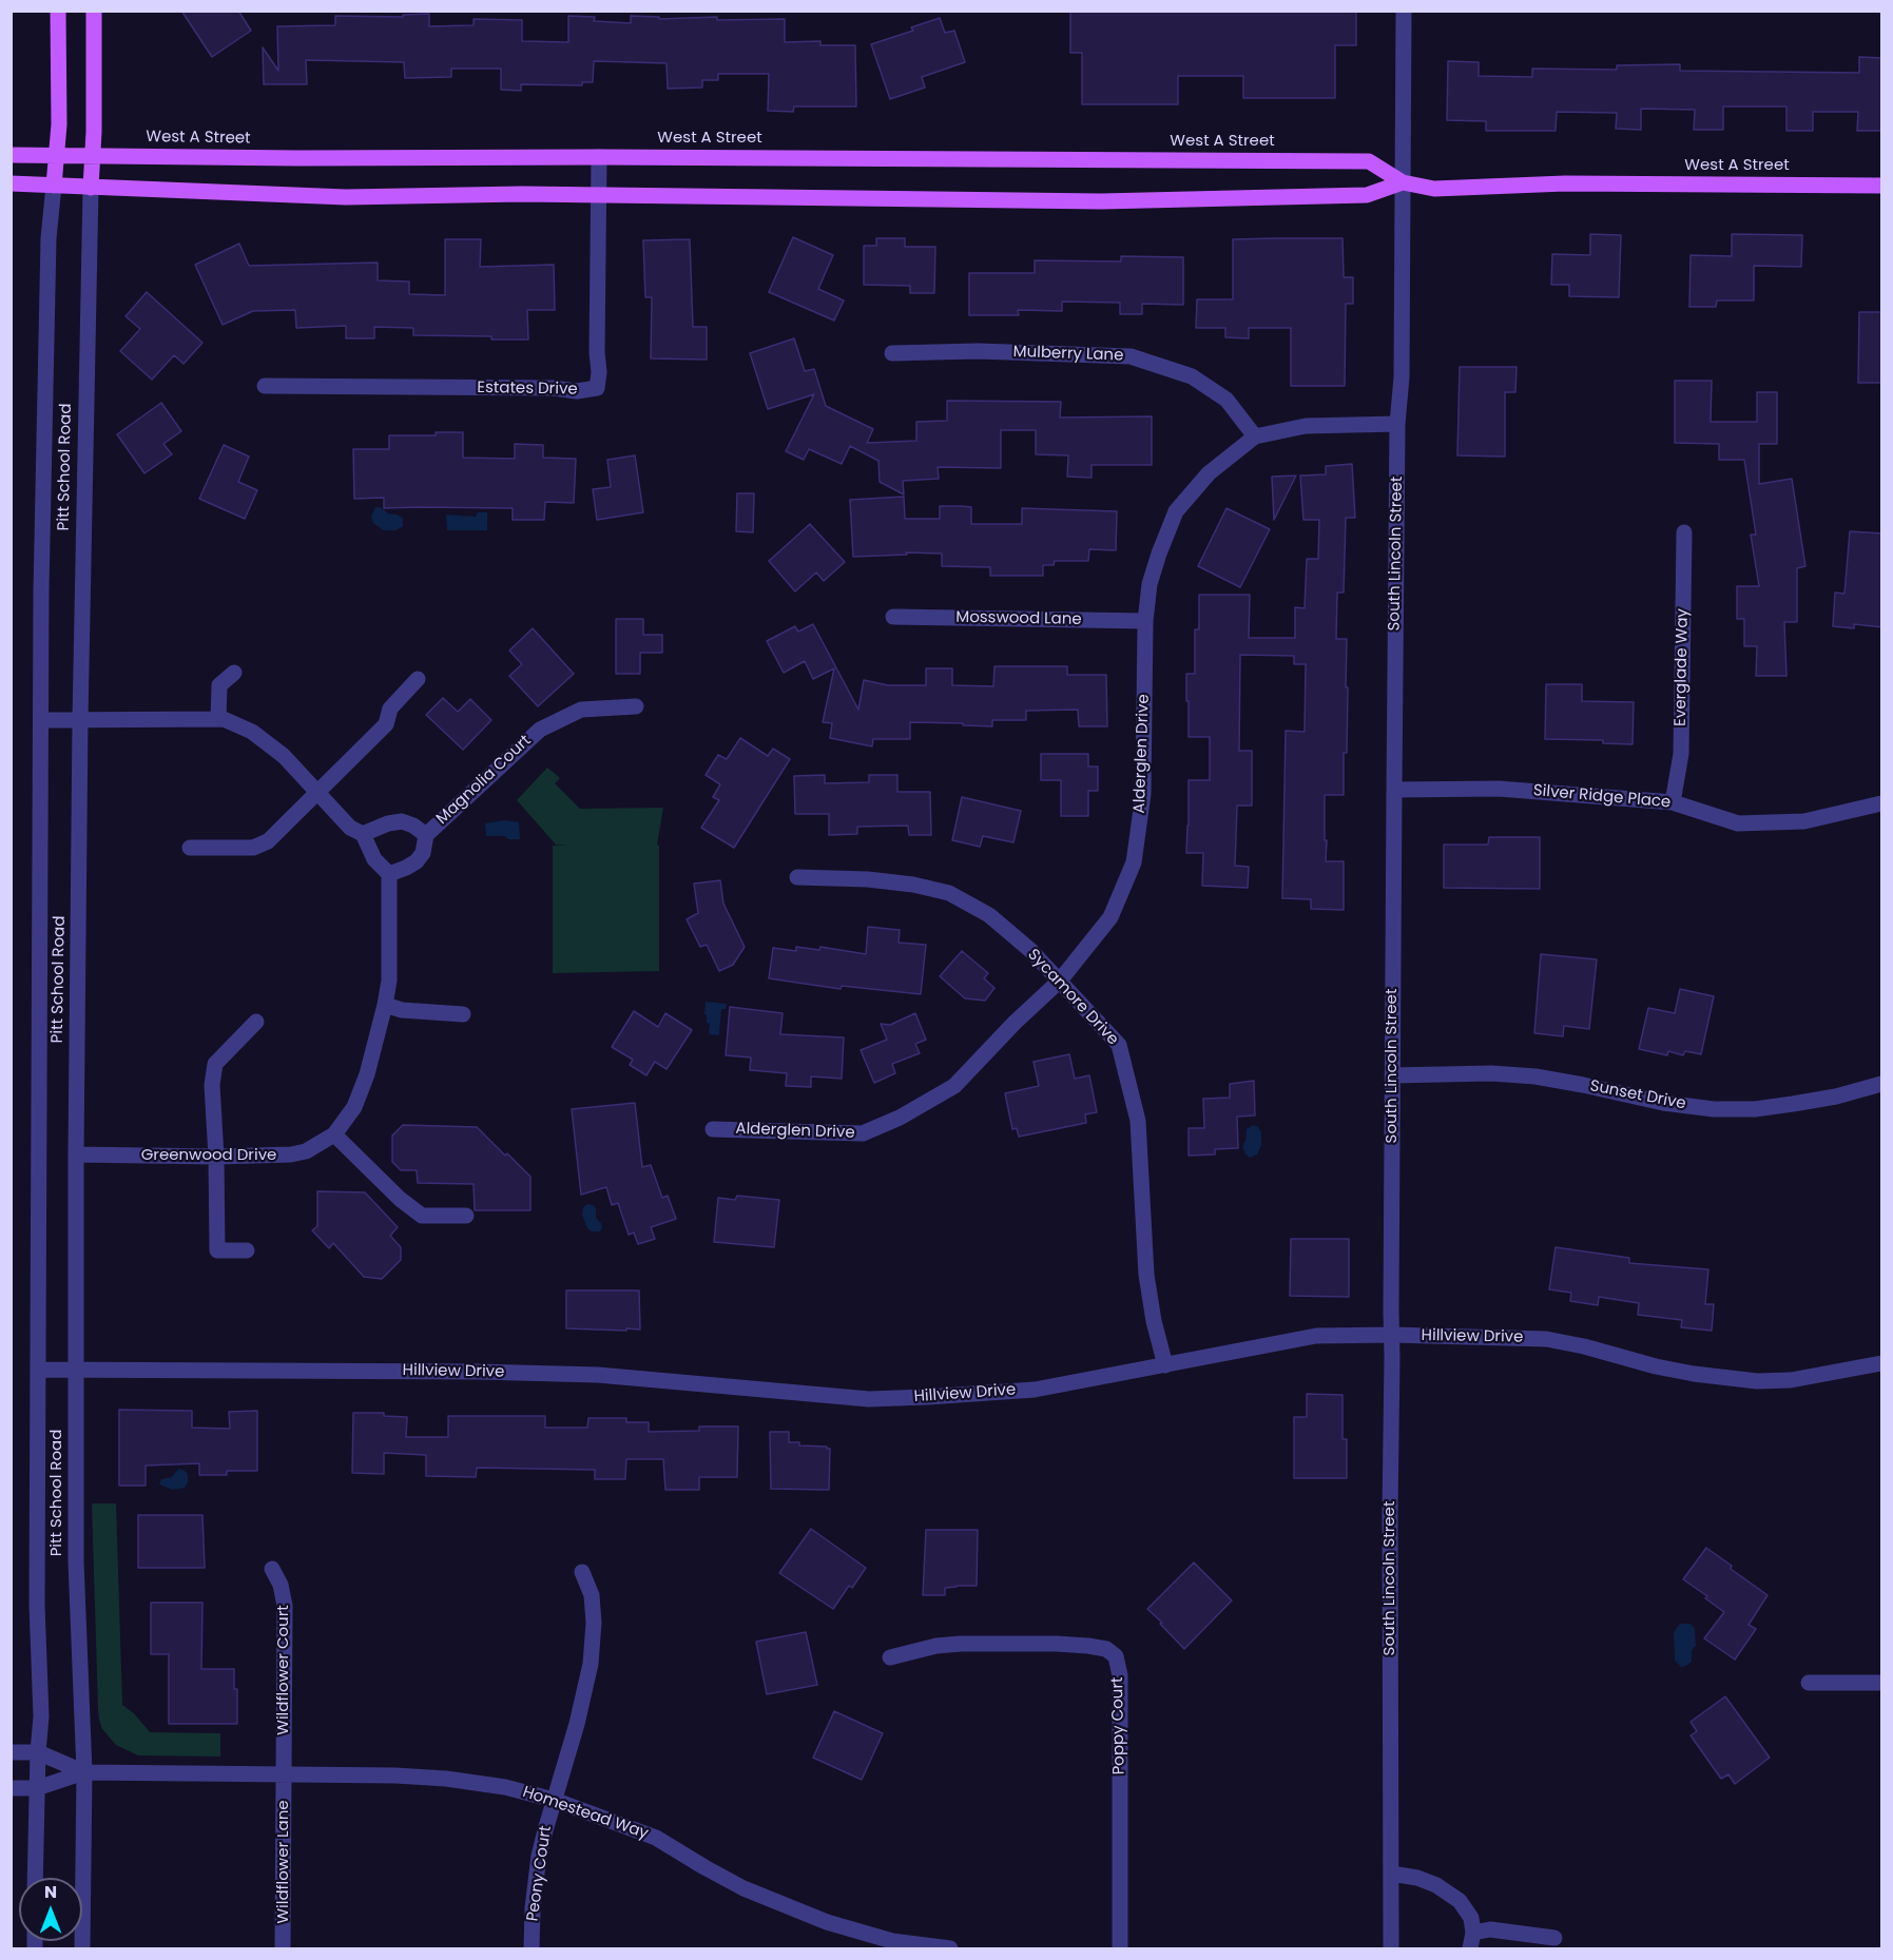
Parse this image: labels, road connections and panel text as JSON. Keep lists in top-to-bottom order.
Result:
{
  "streets": {
    "main road": ["West A Street", "Pitt School Road"],
    "street": [
      "Mulberry Lane",
      "Estates Drive",
      "South Lincoln Street",
      "Mosswood Lane",
      "Everglade Way",
      "Alderglen Drive",
      "Magnolia Court",
      "Silver Ridge Place",
      "Sycamore Drive",
      "Sunset Drive",
      "Greenwood Drive",
      "Hillview Drive",
      "Wildflower Court",
      "Poppy Court",
      "Homestead Way",
      "Wildflower Lane",
      "Peony Court"
    ]
  },
  "crossings": [
    ["West A Street", "Estates Drive"],
    ["West A Street", "Pitt School Road"],
    ["West A Street", "South Lincoln Street"],
    ["Mulberry Lane", "Alderglen Drive"],
    ["Pitt School Road", "Greenwood Drive"],
    ["Pitt School Road", "Hillview Drive"],
    ["Pitt School Road", "Homestead Way"],
    ["South Lincoln Street", "Alderglen Drive"],
    ["South Lincoln Street", "Silver Ridge Place"],
    ["South Lincoln Street", "Sunset Drive"],
    ["South Lincoln Street", "Hillview Drive"],
    ["Mosswood Lane", "Alderglen Drive"],
    ["Everglade Way", "Silver Ridge Place"],
    ["Alderglen Drive", "Sycamore Drive"],
    ["Magnolia Court", "Greenwood Drive"],
    ["Sycamore Drive", "Hillview Drive"],
    ["Wildflower Court", "Homestead Way"],
    ["Wildflower Court", "Wildflower Lane"],
    ["Homestead Way", "Wildflower Lane"],
    ["Homestead Way", "Peony Court"]
  ],
  "north": "top"
}
